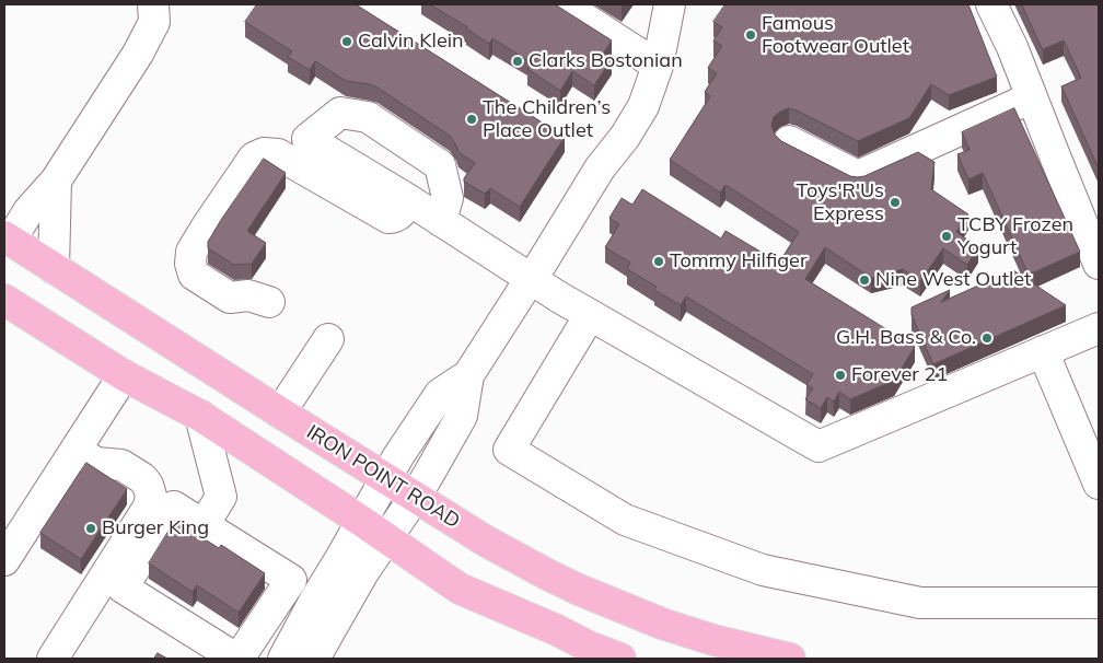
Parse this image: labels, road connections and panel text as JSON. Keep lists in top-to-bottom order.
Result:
{
  "streets": {
    "main road": ["IRON POINT ROAD"]
  },
  "places": [
    "Famous Footwear Outlet",
    "Calvin Klein",
    "Clarks Bostonian",
    "The Children’s Place Outlet",
    "Toys'R'Us Express",
    "TCBY Frozen Yogurt",
    "Tommy Hilfiger",
    "Nine West Outlet",
    "G.H. Bass & Co.",
    "Forever 21",
    "Burger King"
  ]
}
